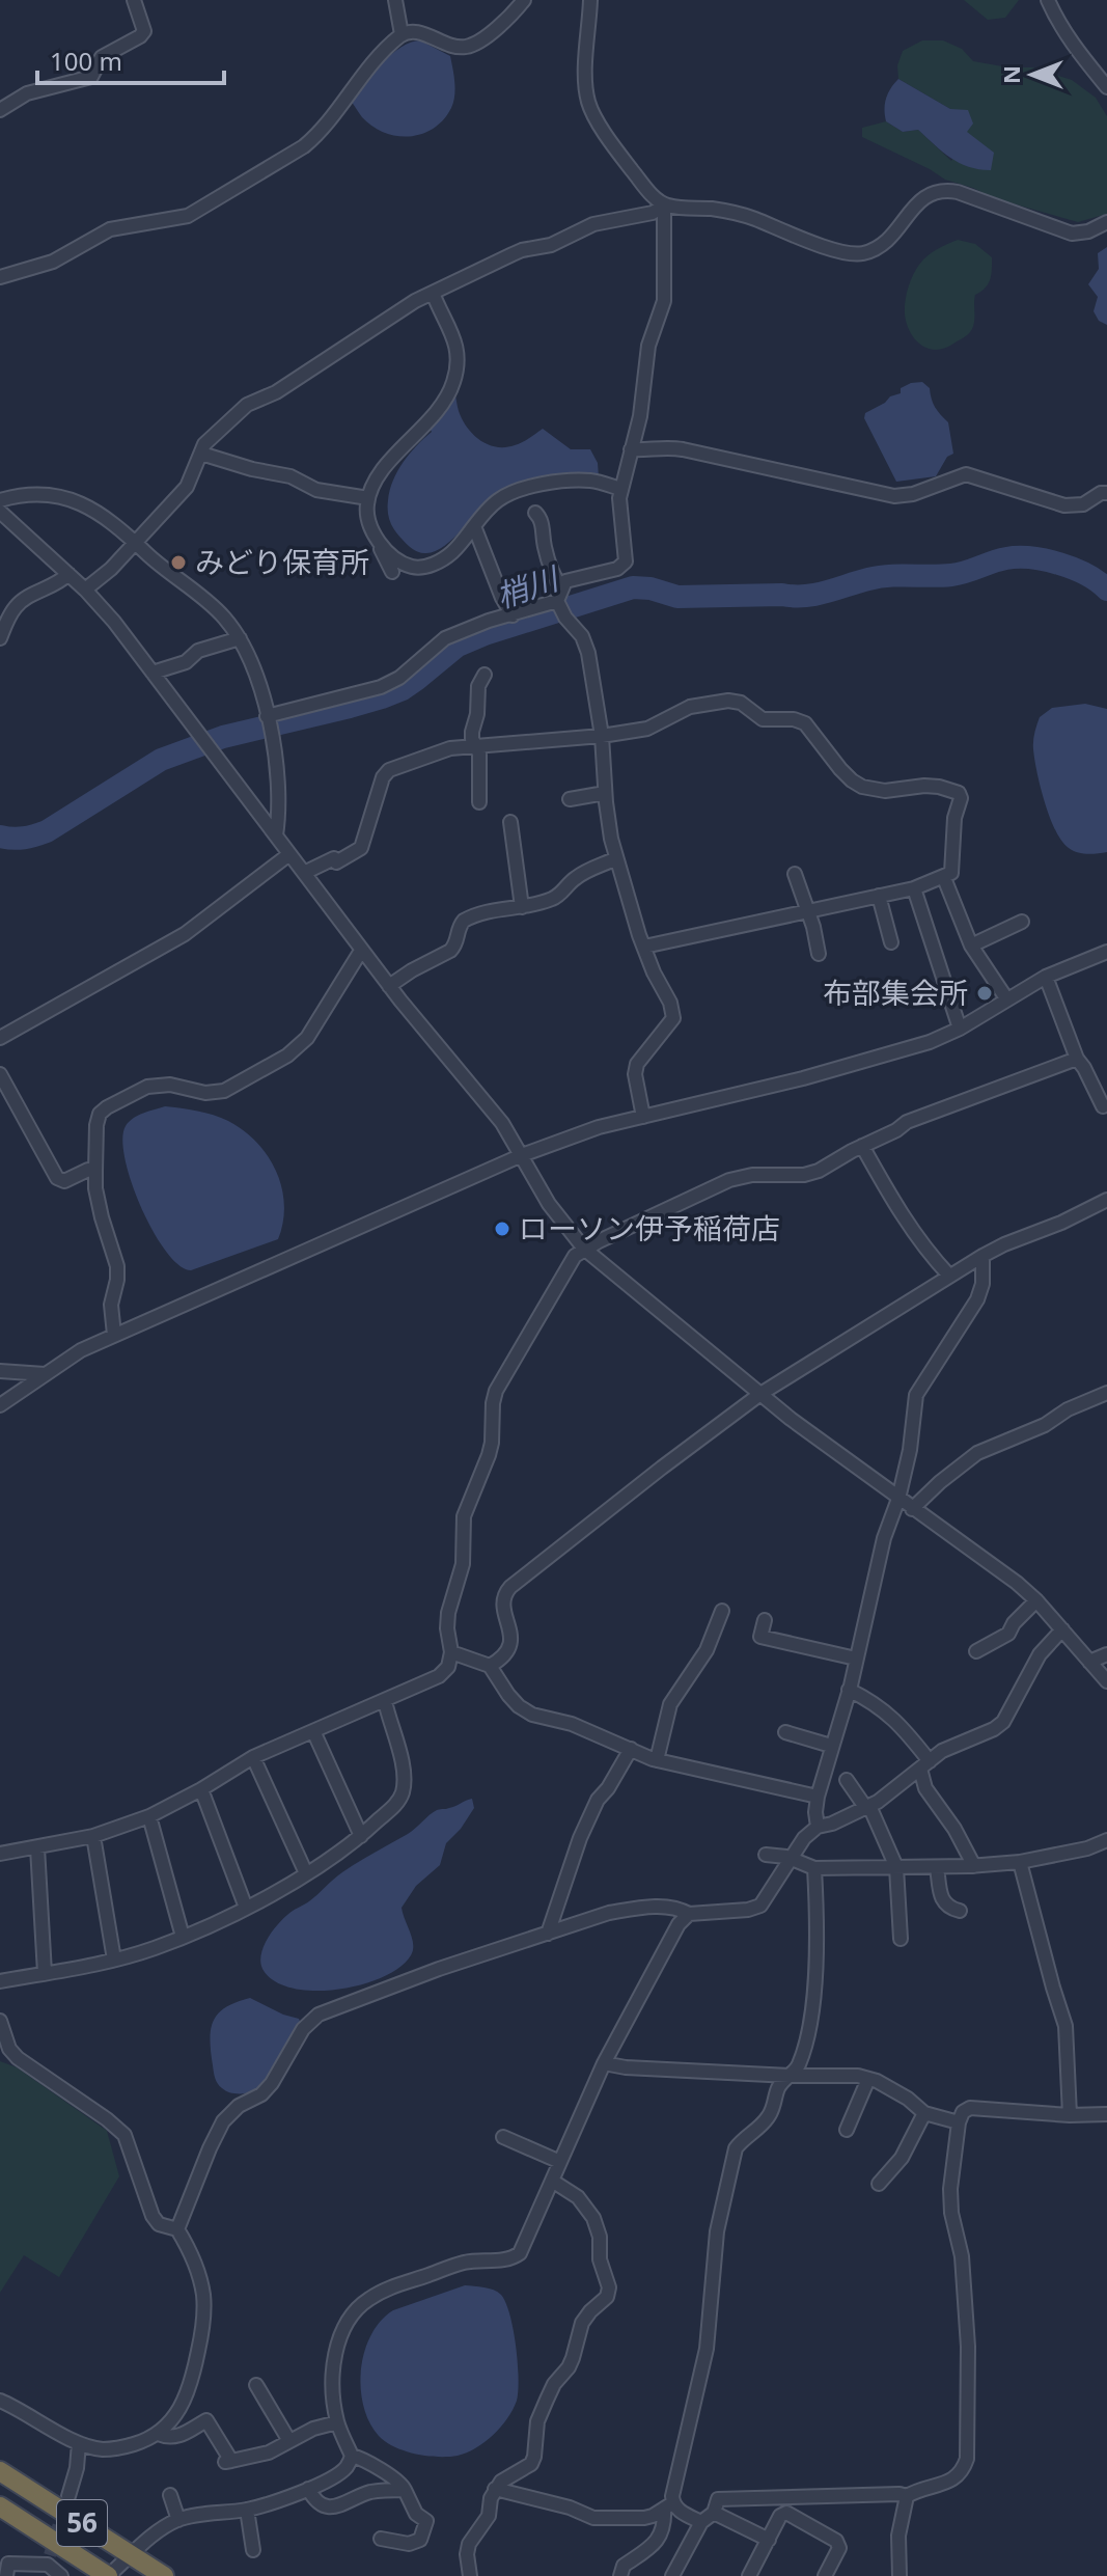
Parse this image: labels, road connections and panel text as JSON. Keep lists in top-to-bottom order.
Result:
{
  "streets": {
    "highway": ["56"]
  },
  "water": ["梢川"],
  "places": ["みどり保育所", "布部集会所", "ローソン伊予稲荷店"],
  "scale_bar": "100 m",
  "north": "left"
}
